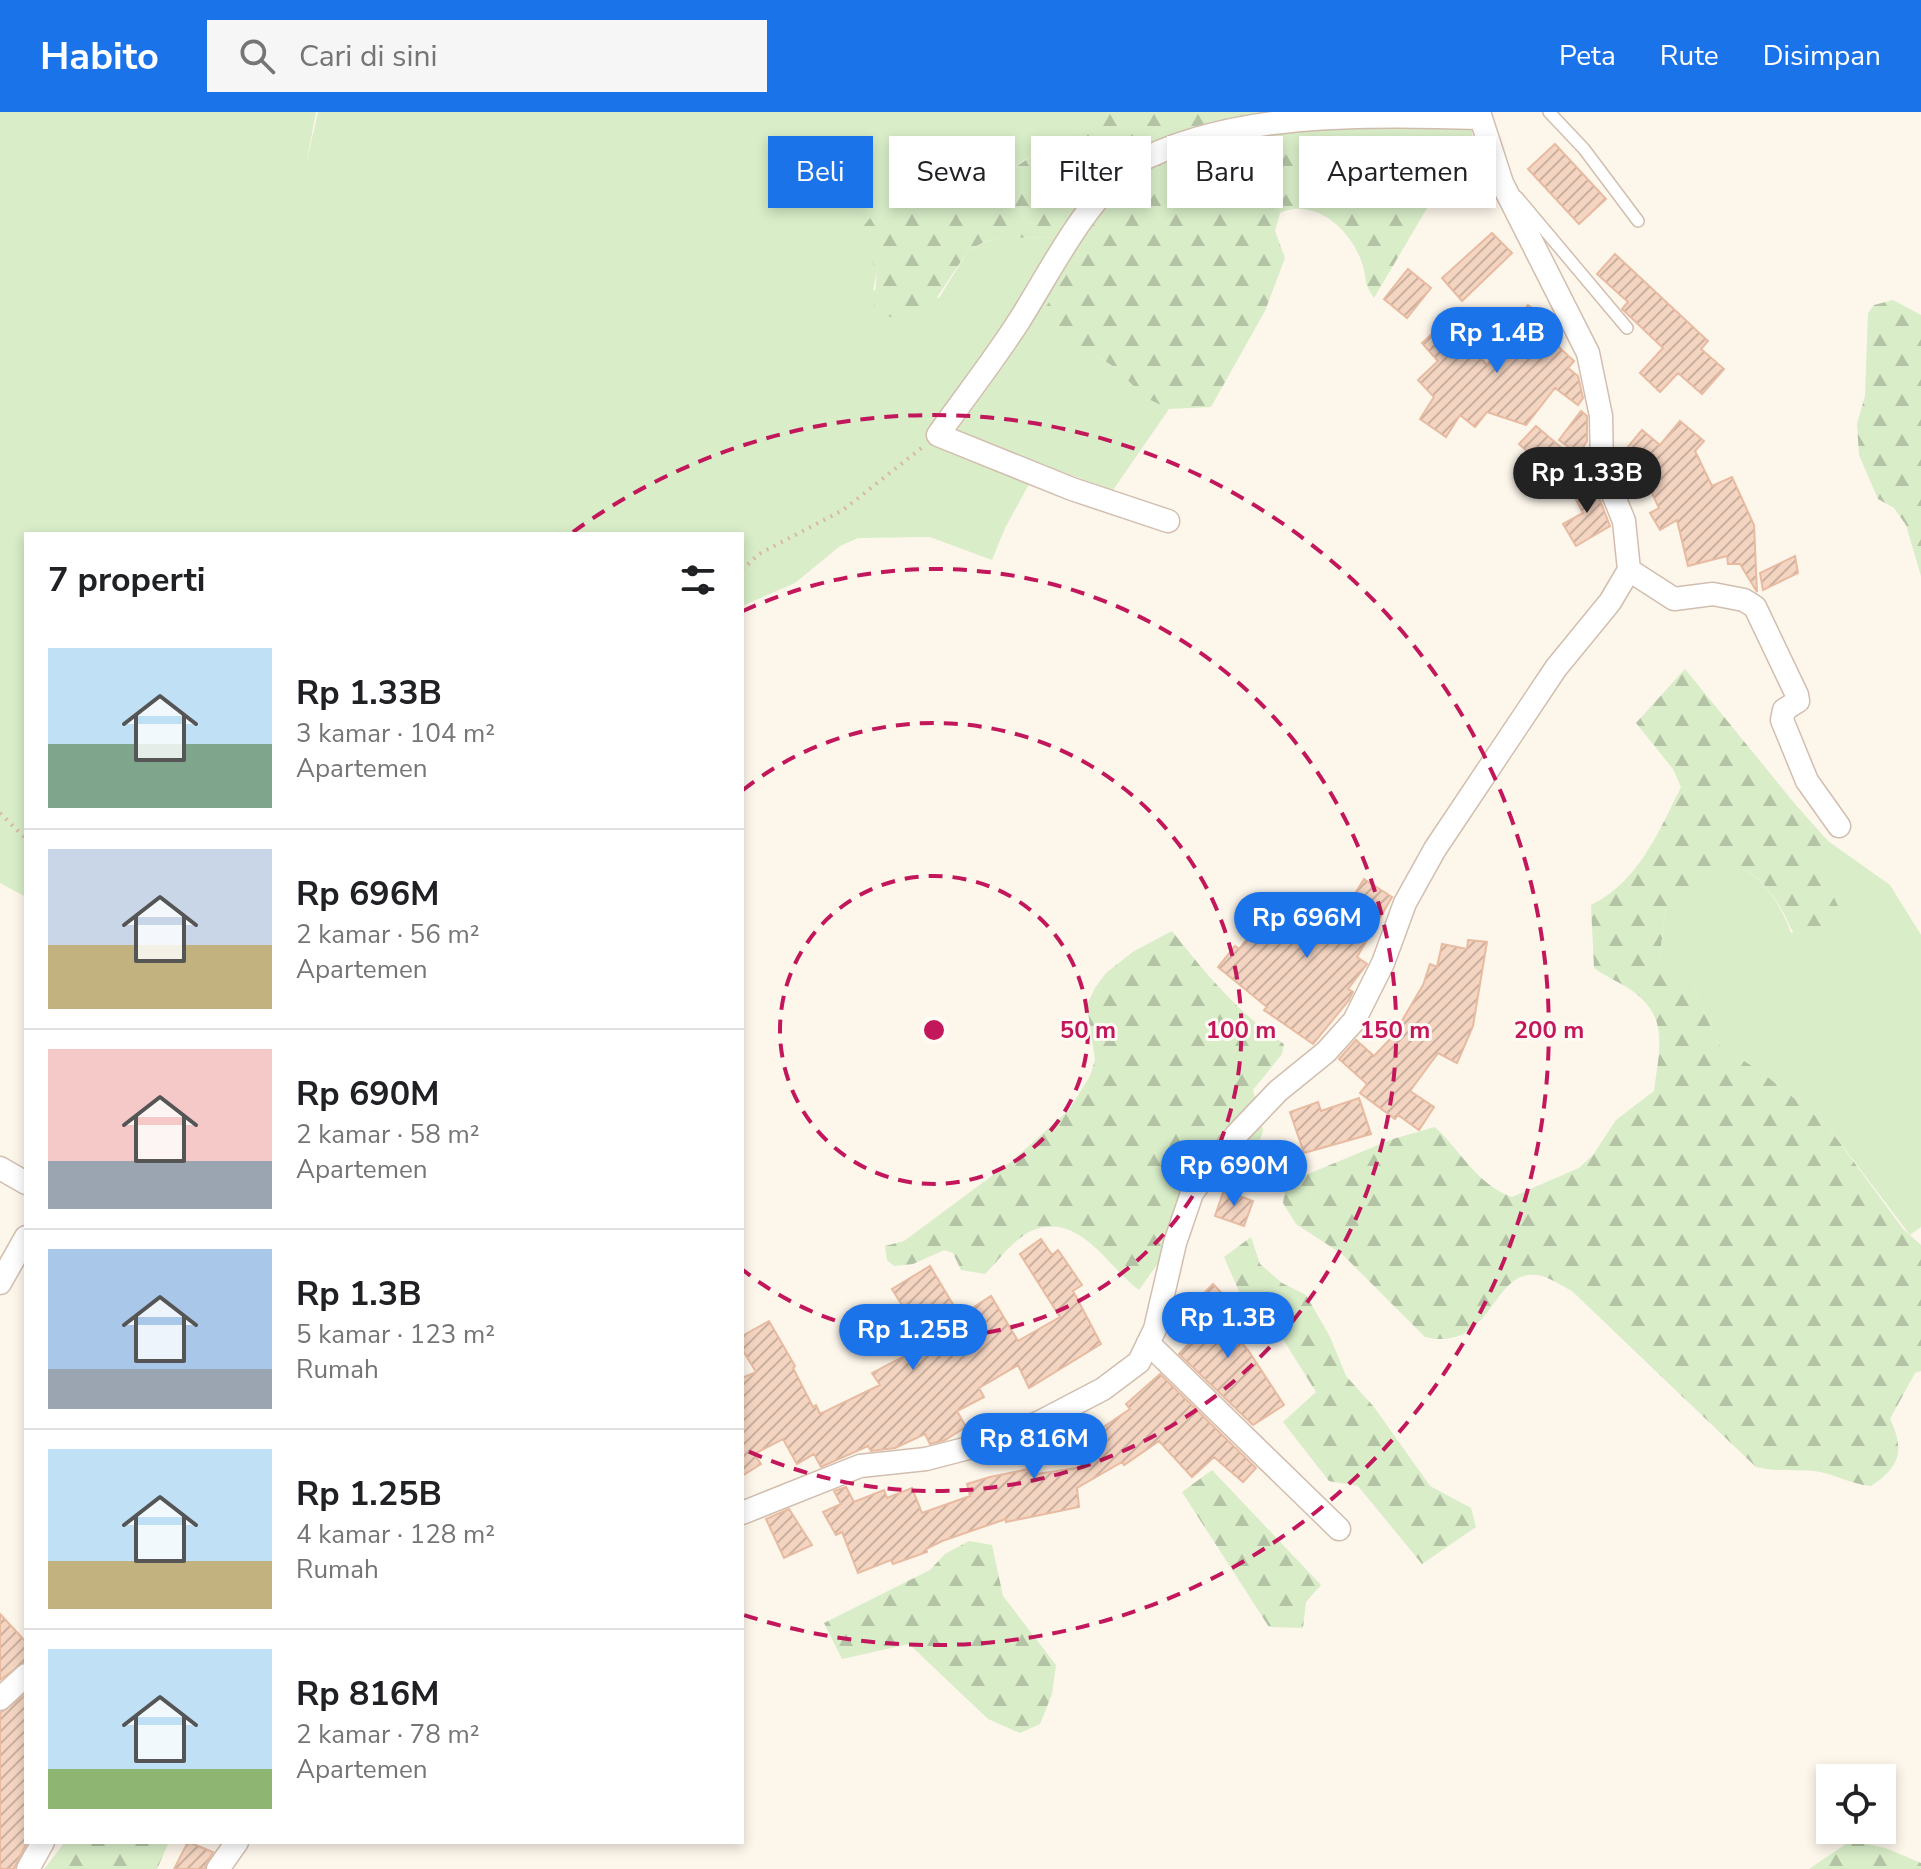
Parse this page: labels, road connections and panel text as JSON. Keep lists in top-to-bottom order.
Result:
{
  "page": {
    "header": "Habito",
    "search": "Cari di sini",
    "nav": ["Peta", "Rute", "Disimpan"],
    "chip": [
      "Beli",
      "Sewa",
      "Filter",
      "Baru",
      "Apartemen"
    ],
    "price": [
      "Rp 1.4B",
      "Rp 1.33B",
      "Rp 696M",
      "Rp 690M",
      "Rp 1.3B",
      "Rp 1.25B",
      "Rp 816M"
    ],
    "heading": "7 properti",
    "list": [
      {
        "name": "Rp 1.33B",
        "note": "3 kamar · 104 m² · Apartemen"
      },
      {
        "name": "Rp 696M",
        "note": "2 kamar · 56 m² · Apartemen"
      },
      {
        "name": "Rp 690M",
        "note": "2 kamar · 58 m² · Apartemen"
      },
      {
        "name": "Rp 1.3B",
        "note": "5 kamar · 123 m² · Rumah"
      },
      {
        "name": "Rp 1.25B",
        "note": "4 kamar · 128 m² · Rumah"
      },
      {
        "name": "Rp 816M",
        "note": "2 kamar · 78 m² · Apartemen"
      }
    ]
  },
  "rings": [
    "50 m",
    "100 m",
    "150 m",
    "200 m"
  ]
}
